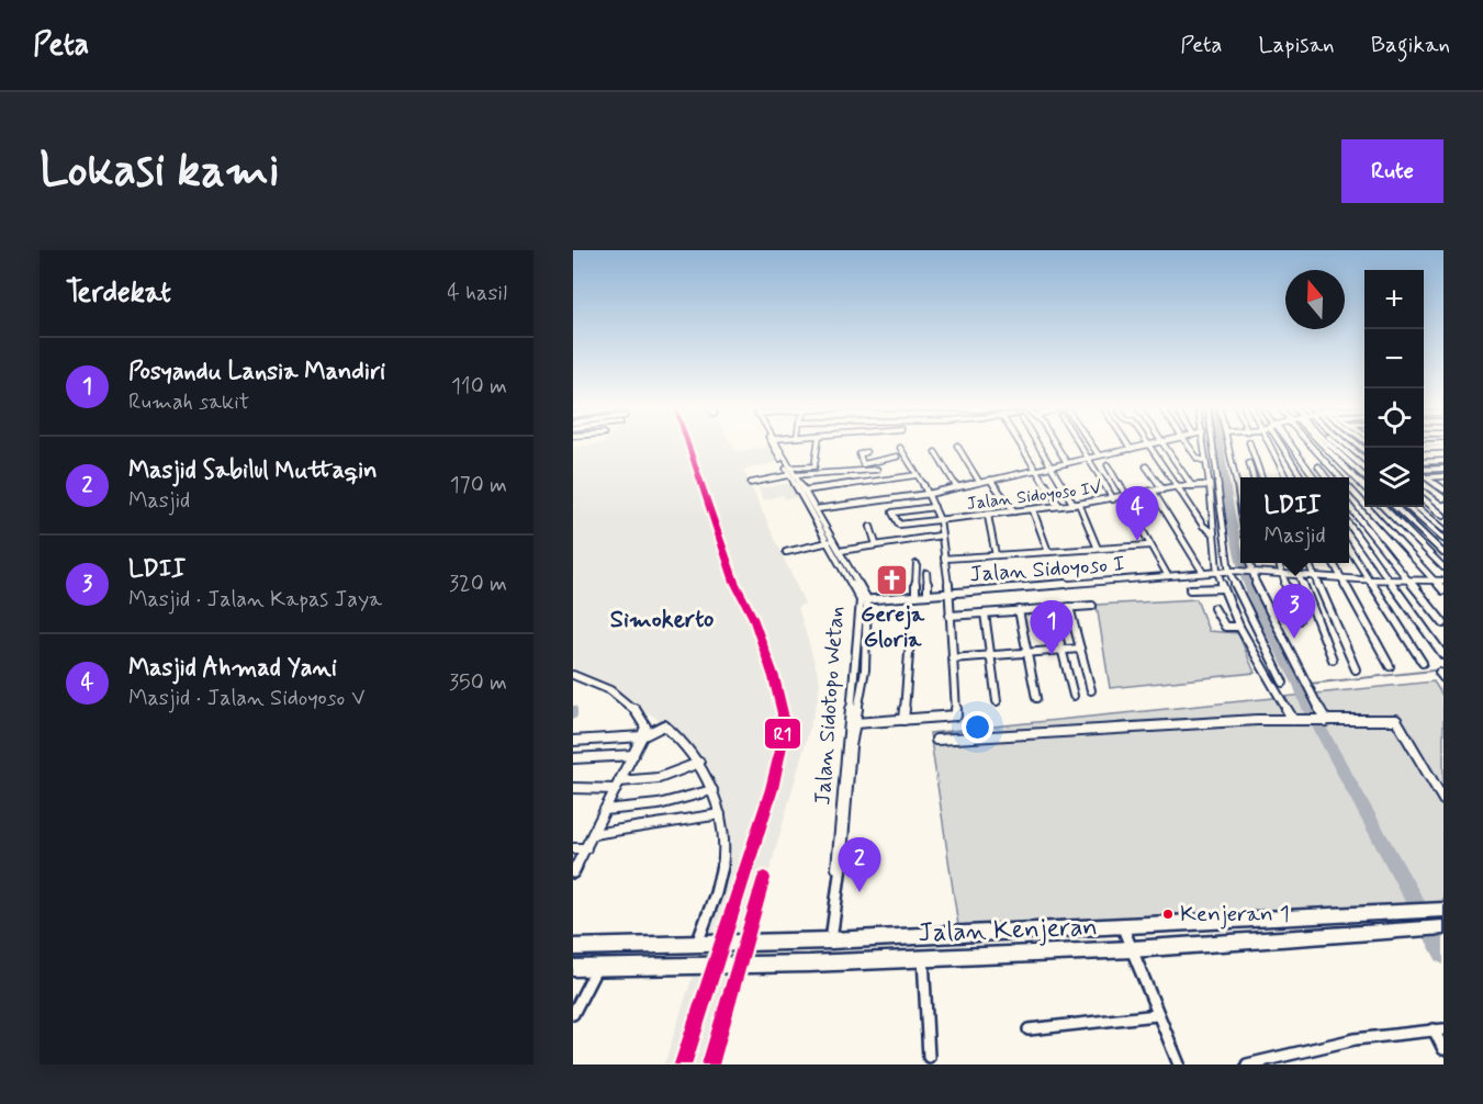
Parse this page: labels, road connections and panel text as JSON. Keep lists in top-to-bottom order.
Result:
{
  "streets": {
    "highway": ["Jalan Kenjeran"],
    "street": ["Jalan Sidoyoso IV", "Jalan Sidoyoso I", "Jalan Sidotopo Wetan"]
  },
  "crossings": [
    ["Jalan Sidoyoso I", "Jalan Sidotopo Wetan"],
    ["Jalan Sidotopo Wetan", "Jalan Kenjeran"]
  ],
  "districts": ["Simokerto"],
  "places": {
    "church": ["Gereja Gloria"],
    "other": ["Kenjeran 1"]
  },
  "lines": ["transit line R1"],
  "north": "top",
  "page": {
    "header": "Peta",
    "nav": ["Peta", "Lapisan", "Bagikan"],
    "buttons": "Rute",
    "title": "Lokasi kami",
    "heading": ["Terdekat", "4 hasil"],
    "map_buttons": ["+", "−"],
    "list": [
      {
        "mark": "1",
        "name": "Posyandu Lansia Mandiri",
        "note": "Rumah sakit",
        "value": "110 m"
      },
      {
        "mark": "2",
        "name": "Masjid Sabilul Muttaqin",
        "note": "Masjid",
        "value": "170 m"
      },
      {
        "mark": "3",
        "name": "LDII",
        "note": "Masjid · Jalan Kapas Jaya",
        "value": "320 m"
      },
      {
        "mark": "4",
        "name": "Masjid Ahmad Yani",
        "note": "Masjid · Jalan Sidoyoso V",
        "value": "350 m"
      }
    ],
    "popup": ["LDII", "Masjid"],
    "pins": [
      "4",
      "3",
      "1",
      "2"
    ]
  }
}
